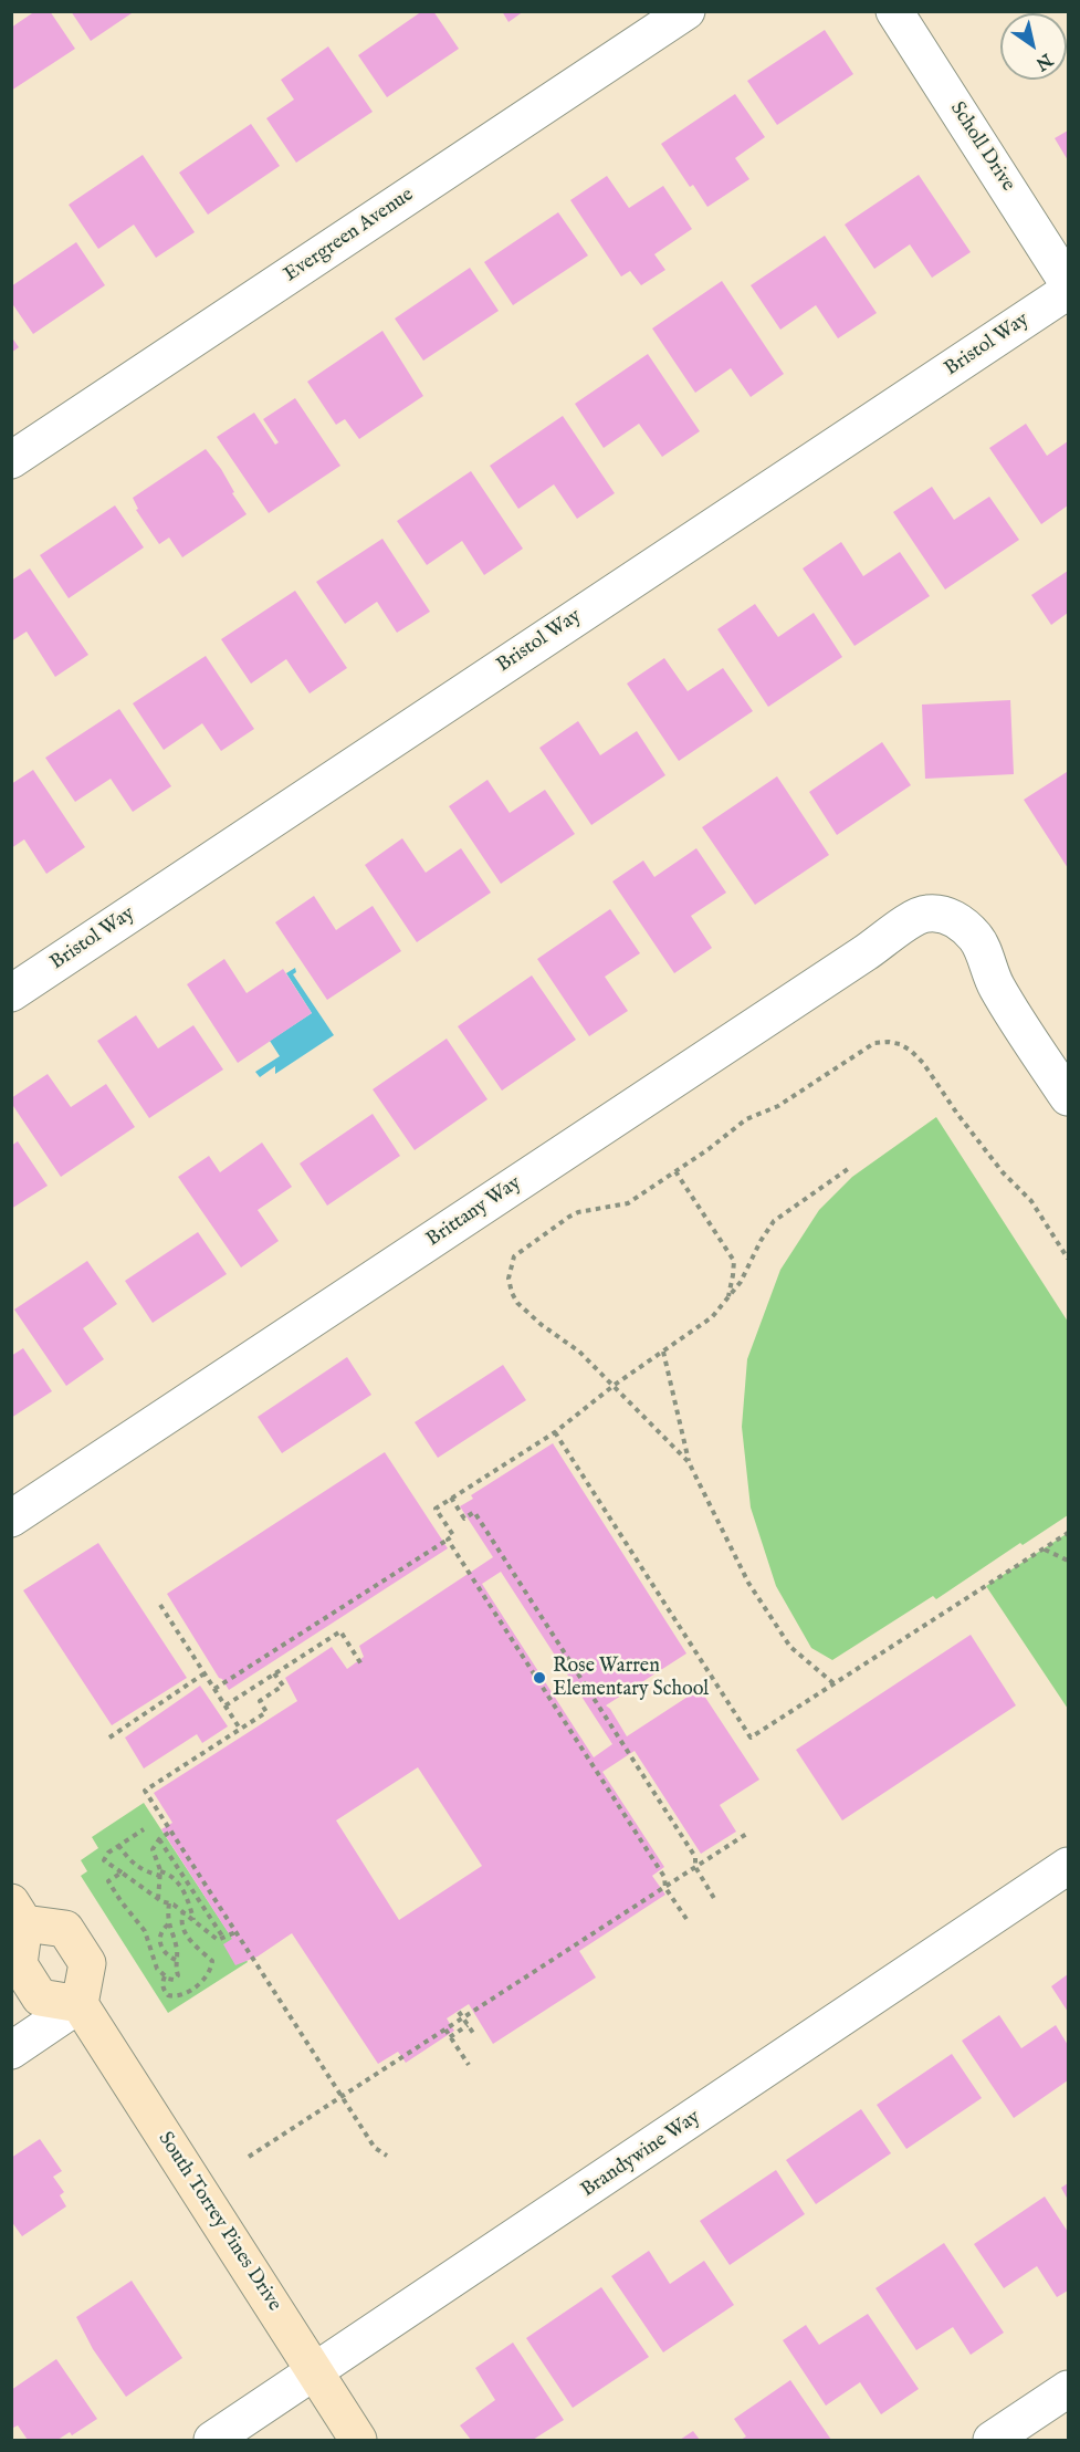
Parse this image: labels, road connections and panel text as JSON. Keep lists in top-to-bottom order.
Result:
{
  "streets": {
    "main road": ["South Torrey Pines Drive"],
    "street": [
      "Scholl Drive",
      "Evergreen Avenue",
      "Bristol Way",
      "Brittany Way",
      "Brandywine Way"
    ]
  },
  "crossings": [
    ["Brandywine Way", "South Torrey Pines Drive"]
  ],
  "places": ["Rose Warren Elementary School"],
  "north": "bottom right"
}
